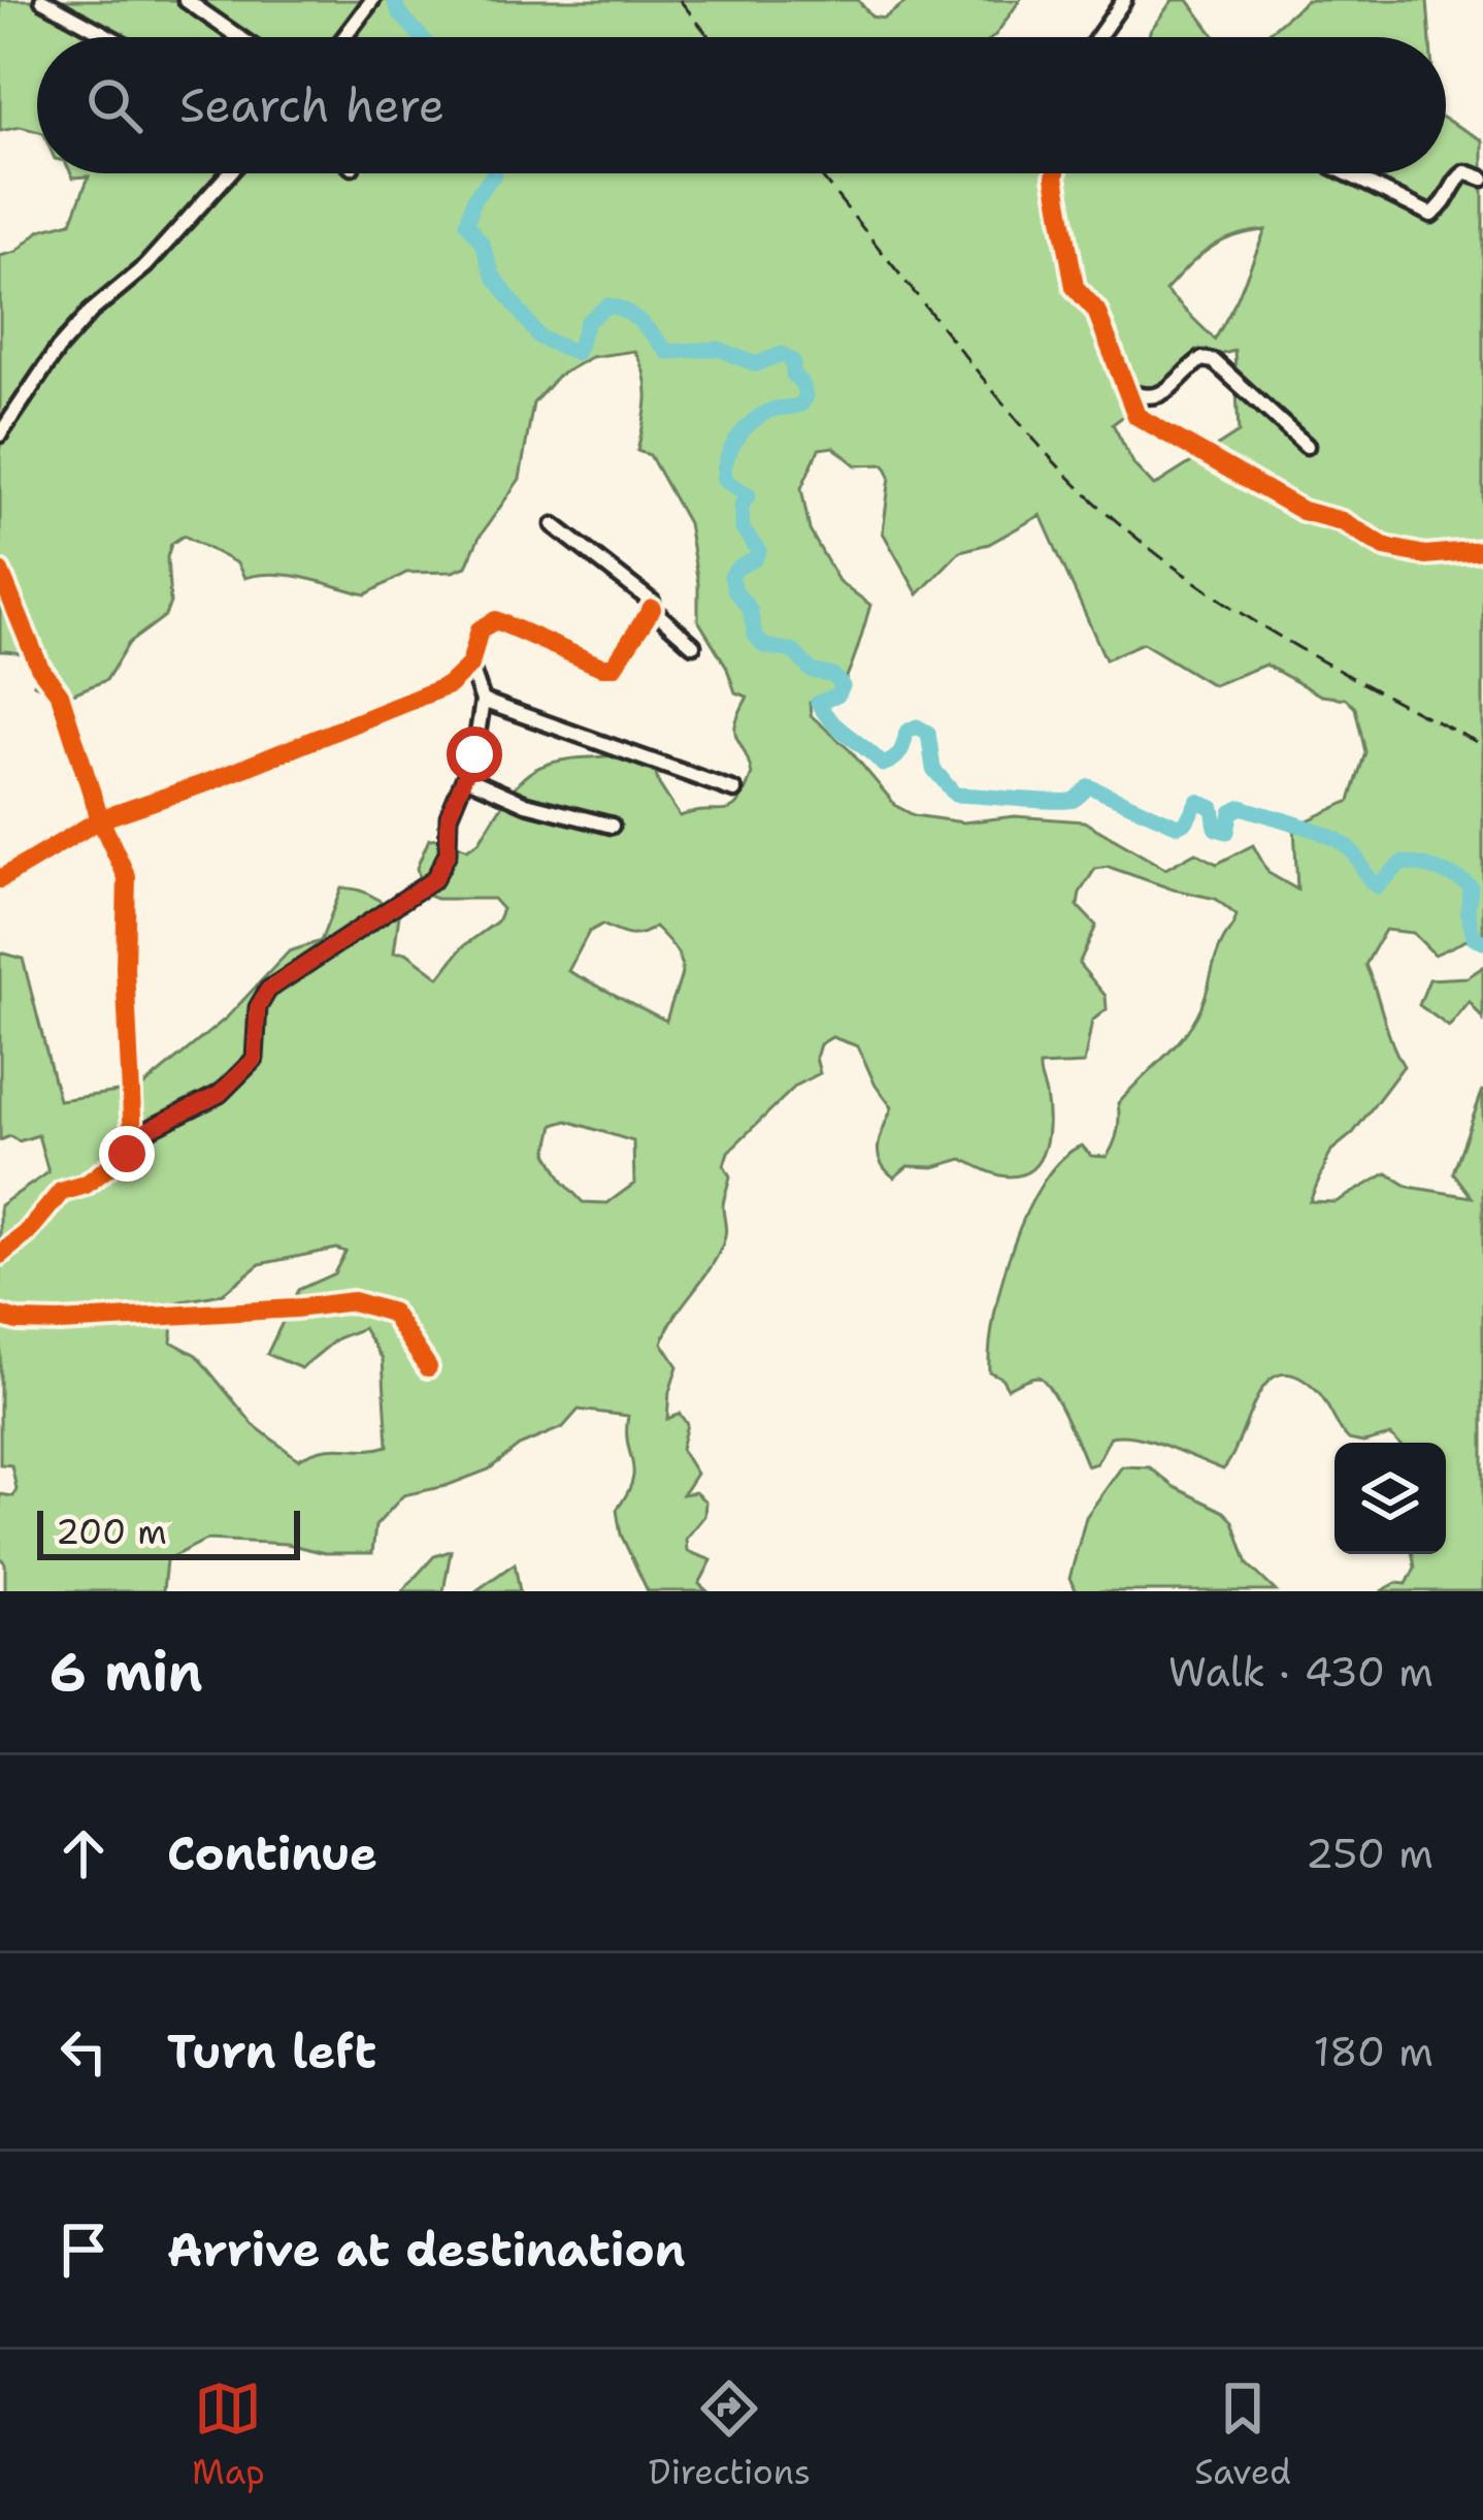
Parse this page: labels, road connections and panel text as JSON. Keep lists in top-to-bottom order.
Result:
{
  "scale_bar": "200 m",
  "page": {
    "search": "Search here",
    "scale": "200 m",
    "heading": ["6 min", "Walk · 430 m"],
    "list": [
      ["Continue", "250 m"],
      ["Turn left", "180 m"],
      "Arrive at destination"
    ],
    "nav": ["Map", "Directions", "Saved"]
  }
}
